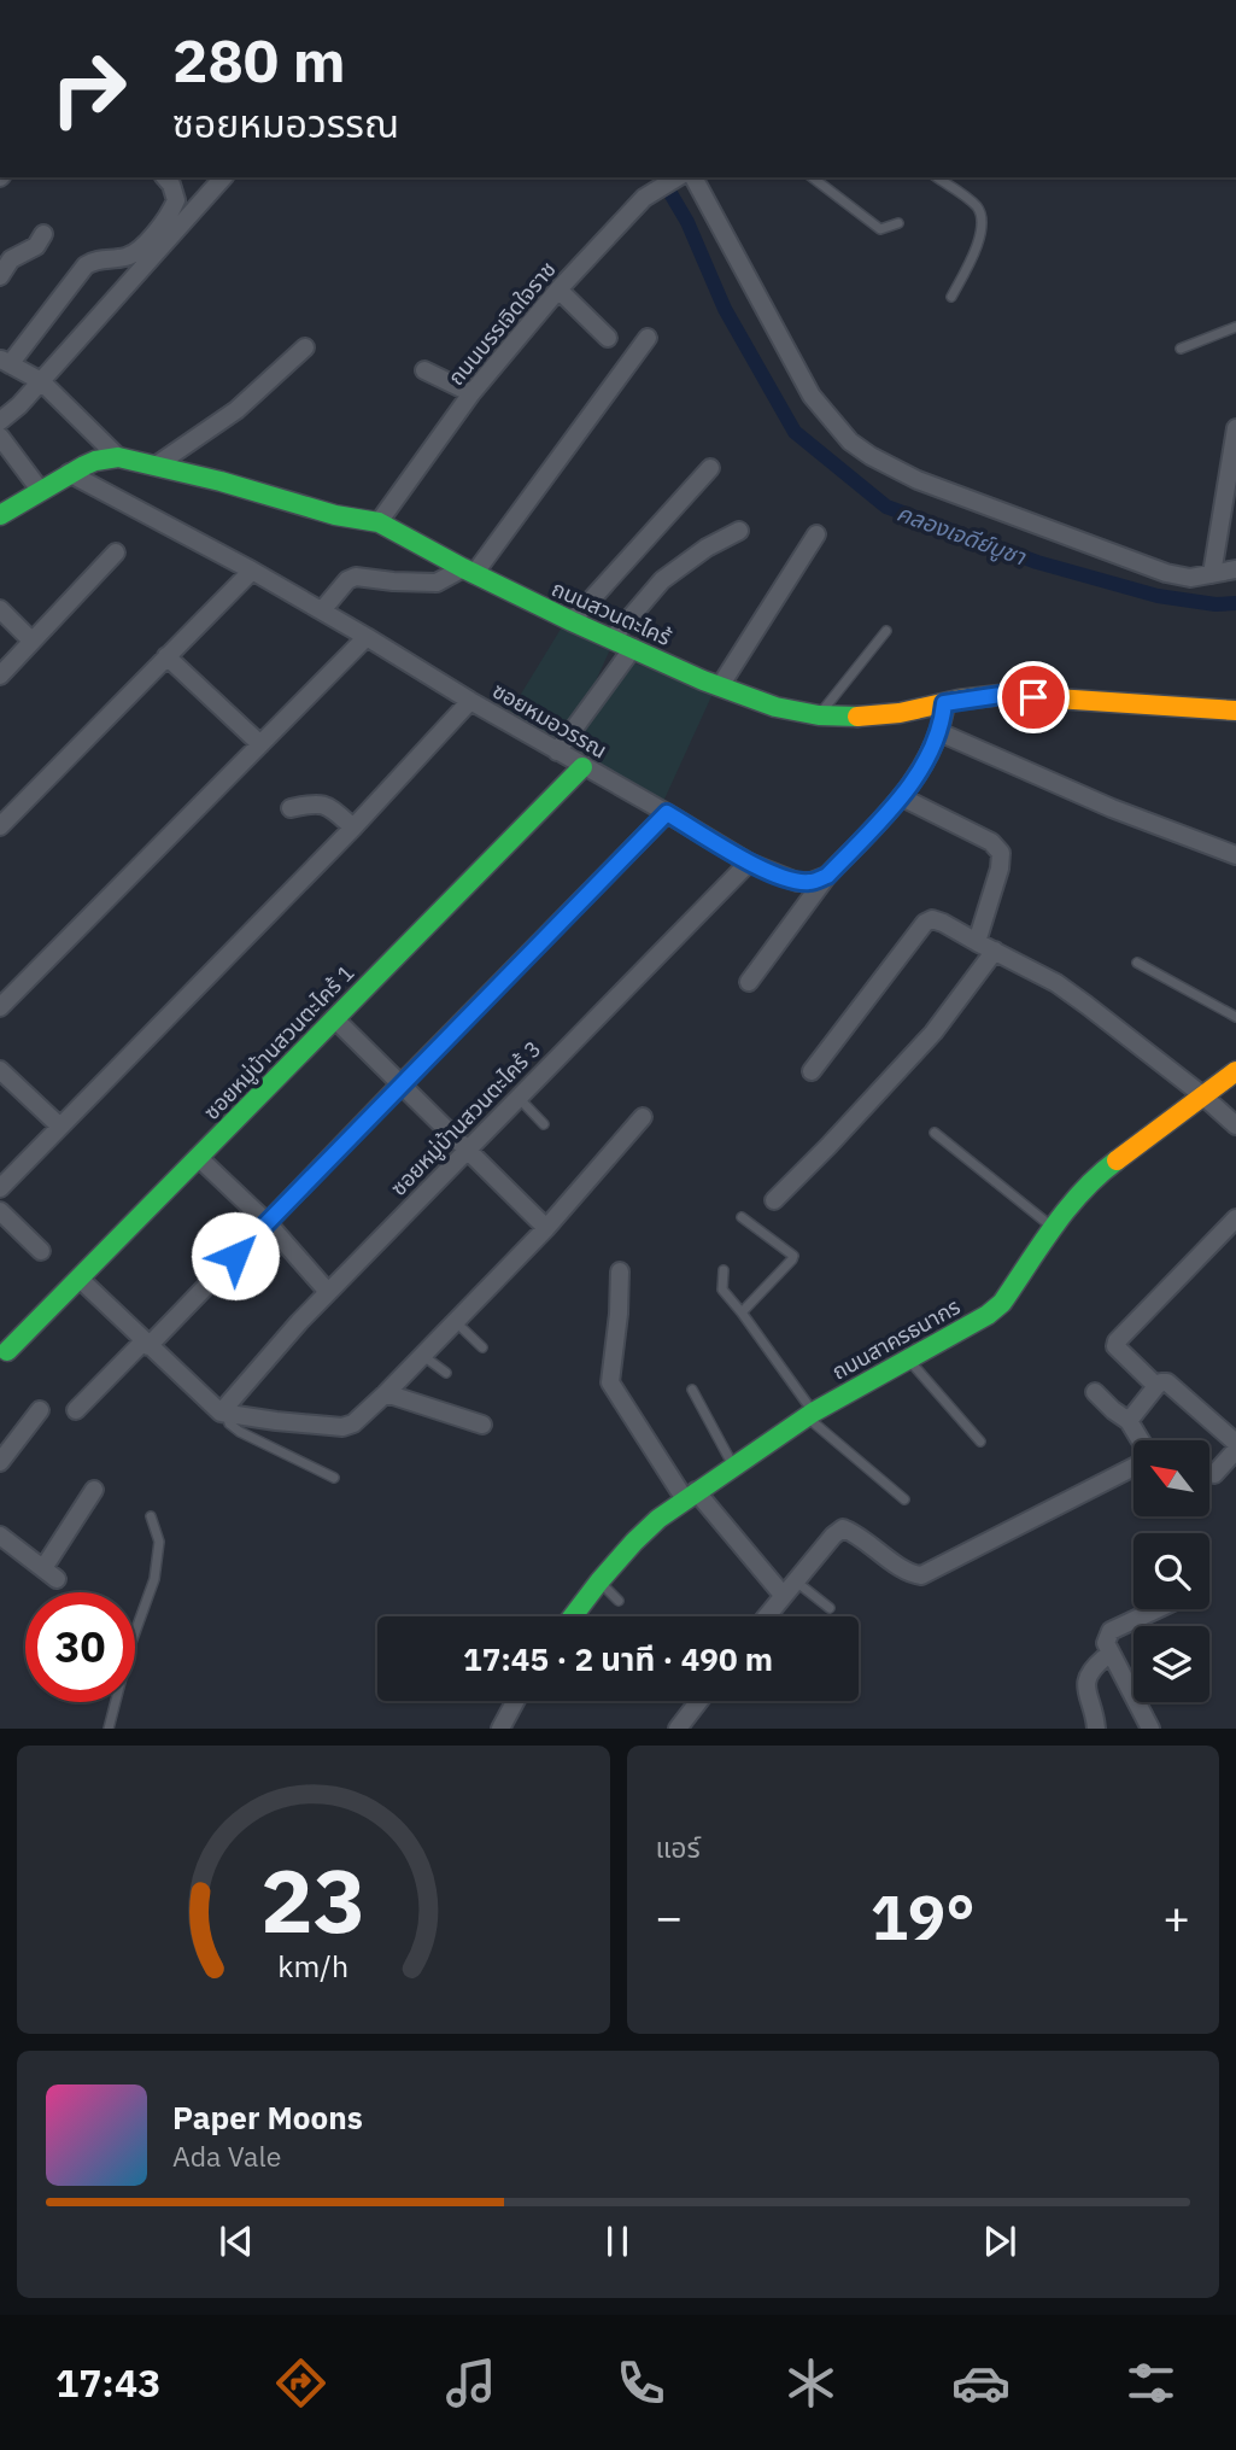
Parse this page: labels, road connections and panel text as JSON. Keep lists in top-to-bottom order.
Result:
{
  "streets": {
    "street": [
      "ถนนบรรเจิดใจราช",
      "ถนนสวนตะไคร้",
      "ซอยหมอวรรณ",
      "ซอยหมู่บ้านสวนตะไคร้ 1",
      "ซอยหมู่บ้านสวนตะไคร้ 3",
      "ถนนสาครธนากร"
    ]
  },
  "crossings": [
    ["ถนนบรรเจิดใจราช", "ถนนสวนตะไคร้"],
    ["ถนนสวนตะไคร้", "ซอยหมอวรรณ"],
    ["ซอยหมอวรรณ", "ซอยหมู่บ้านสวนตะไคร้ 1"],
    ["ซอยหมอวรรณ", "ซอยหมู่บ้านสวนตะไคร้ 3"]
  ],
  "water": ["คลองเจดีย์บูชา"],
  "north": "top left",
  "page": {
    "turn": ["280 m", "ซอยหมอวรรณ"],
    "limit": "30",
    "trip": "17:45 · 2 นาที · 490 m",
    "tile": "แอร์",
    "heat": ["−", "19°", "+"],
    "song": ["Paper Moons", "Ada Vale"],
    "tabs": "17:43",
    "gauge": ["23", "km/h"]
  }
}
